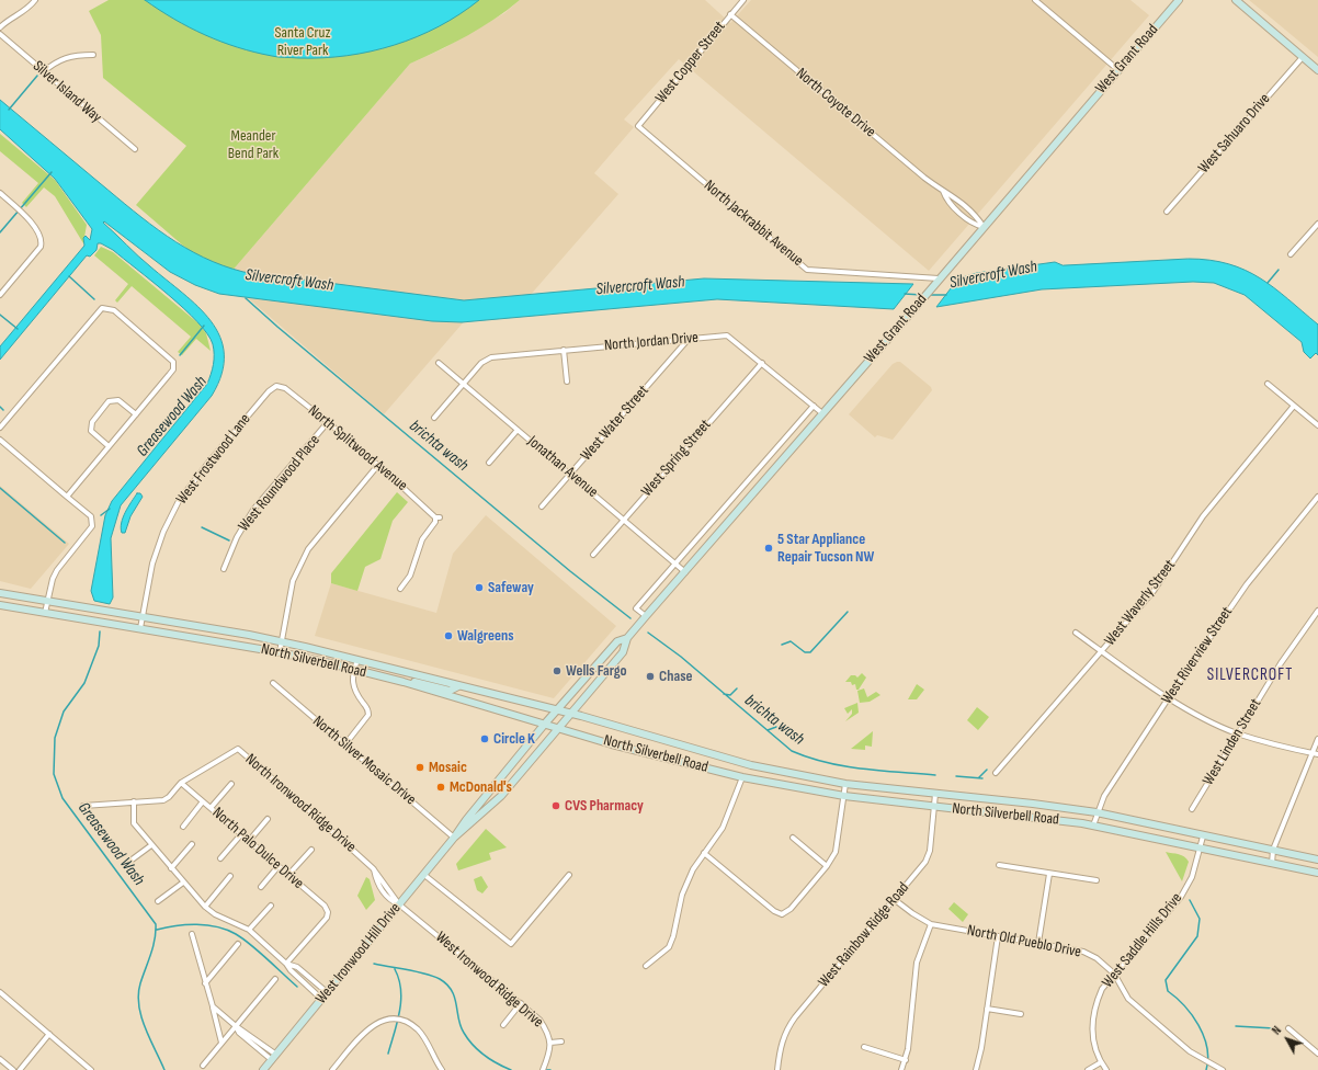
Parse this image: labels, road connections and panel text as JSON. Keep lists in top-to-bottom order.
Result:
{
  "streets": {
    "main road": ["West Grant Road", "North Silverbell Road", "West Ironwood Hill Drive"],
    "street": [
      "West Copper Street",
      "Silver Island Way",
      "North Coyote Drive",
      "West Sahuaro Drive",
      "North Jackrabbit Avenue",
      "North Jordan Drive",
      "West Water Street",
      "North Splitwood Avenue",
      "West Spring Street",
      "West Frostwood Lane",
      "Jonathan Avenue",
      "West Roundwood Place",
      "West Waverly Street",
      "West Riverview Street",
      "West Linden Street",
      "North Silver Mosaic Drive",
      "North Ironwood Ridge Drive",
      "North Palo Dulce Drive",
      "West Rainbow Ridge Road",
      "West Saddle Hills Drive",
      "North Old Pueblo Drive",
      "West Ironwood Ridge Drive"
    ]
  },
  "crossings": [
    ["West Grant Road", "North Coyote Drive"],
    ["West Grant Road", "North Jackrabbit Avenue"],
    ["West Grant Road", "North Jordan Drive"],
    ["West Grant Road", "Jonathan Avenue"],
    ["West Grant Road", "North Silverbell Road"],
    ["West Grant Road", "West Ironwood Hill Drive"],
    ["West Copper Street", "North Coyote Drive"],
    ["West Copper Street", "North Jackrabbit Avenue"],
    ["North Jordan Drive", "West Water Street"],
    ["North Jordan Drive", "West Spring Street"],
    ["North Jordan Drive", "Jonathan Avenue"],
    ["West Water Street", "Jonathan Avenue"],
    ["North Splitwood Avenue", "West Frostwood Lane"],
    ["North Splitwood Avenue", "West Roundwood Place"],
    ["West Spring Street", "Jonathan Avenue"],
    ["West Frostwood Lane", "North Silverbell Road"],
    ["West Riverview Street", "North Silverbell Road"],
    ["North Silverbell Road", "West Rainbow Ridge Road"],
    ["North Silverbell Road", "West Saddle Hills Drive"],
    ["North Silverbell Road", "West Ironwood Hill Drive"],
    ["North Silver Mosaic Drive", "West Ironwood Hill Drive"],
    ["North Ironwood Ridge Drive", "North Palo Dulce Drive"],
    ["North Ironwood Ridge Drive", "West Ironwood Hill Drive"],
    ["North Ironwood Ridge Drive", "West Ironwood Ridge Drive"],
    ["West Rainbow Ridge Road", "North Old Pueblo Drive"],
    ["West Saddle Hills Drive", "North Old Pueblo Drive"],
    ["West Ironwood Hill Drive", "West Ironwood Ridge Drive"]
  ],
  "districts": ["SILVERCROFT"],
  "water": ["Silvercroft Wash", "Greasewood Wash", "brichta wash"],
  "parks": ["Santa Cruz River Park", "Meander Bend Park"],
  "places": [
    "5 Star Appliance Repair Tucson NW",
    "Safeway",
    "Walgreens",
    "Wells Fargo",
    "Chase",
    "Circle K",
    "Mosaic",
    "McDonald's",
    "CVS Pharmacy"
  ],
  "north": "top left"
}
